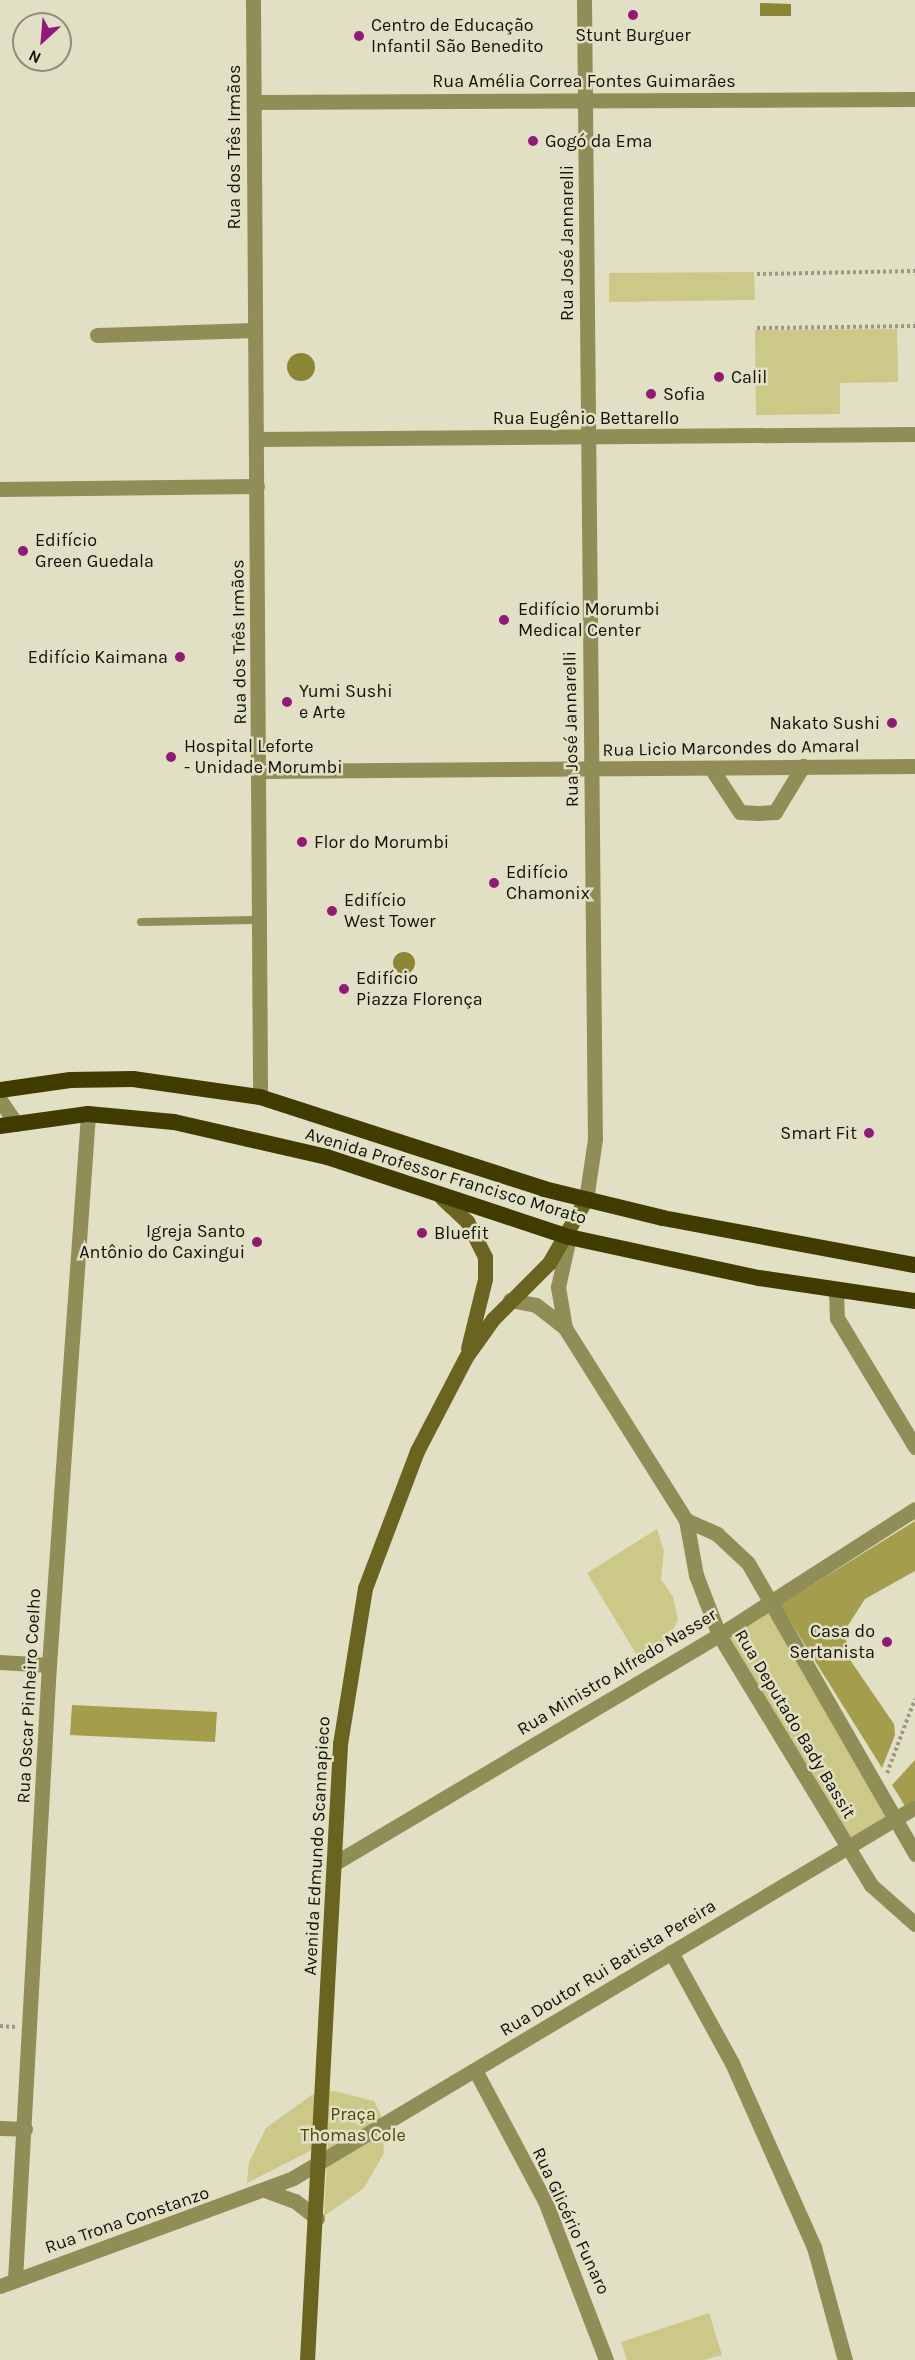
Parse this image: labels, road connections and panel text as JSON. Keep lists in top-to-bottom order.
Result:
{
  "streets": {
    "highway": ["Avenida Professor Francisco Morato"],
    "main road": ["Rua José Jannarelli", "Avenida Edmundo Scannapieco"],
    "street": [
      "Rua Amélia Correa Fontes Guimarães",
      "Rua dos Três Irmãos",
      "Rua Eugênio Bettarello",
      "Rua Licio Marcondes do Amaral",
      "Rua Ministro Alfredo Nasser",
      "Rua Oscar Pinheiro Coelho",
      "Rua Deputado Bady Bassit",
      "Rua Doutor Rui Batista Pereira",
      "Rua Trona Constanzo",
      "Rua Glicério Funaro"
    ]
  },
  "crossings": [
    ["Rua Amélia Correa Fontes Guimarães", "Rua dos Três Irmãos"],
    ["Rua Amélia Correa Fontes Guimarães", "Rua José Jannarelli"],
    ["Rua dos Três Irmãos", "Rua Eugênio Bettarello"],
    ["Rua dos Três Irmãos", "Rua Licio Marcondes do Amaral"],
    ["Rua dos Três Irmãos", "Avenida Professor Francisco Morato"],
    ["Rua José Jannarelli", "Rua Eugênio Bettarello"],
    ["Rua José Jannarelli", "Rua Licio Marcondes do Amaral"],
    ["Rua José Jannarelli", "Avenida Professor Francisco Morato"],
    ["Rua José Jannarelli", "Rua Deputado Bady Bassit"],
    ["Rua José Jannarelli", "Avenida Edmundo Scannapieco"],
    ["Avenida Professor Francisco Morato", "Rua Oscar Pinheiro Coelho"],
    ["Avenida Professor Francisco Morato", "Rua Deputado Bady Bassit"],
    ["Avenida Professor Francisco Morato", "Avenida Edmundo Scannapieco"],
    ["Rua Ministro Alfredo Nasser", "Rua Deputado Bady Bassit"],
    ["Rua Ministro Alfredo Nasser", "Avenida Edmundo Scannapieco"],
    ["Rua Oscar Pinheiro Coelho", "Rua Trona Constanzo"],
    ["Rua Deputado Bady Bassit", "Avenida Edmundo Scannapieco"],
    ["Rua Deputado Bady Bassit", "Rua Doutor Rui Batista Pereira"],
    ["Avenida Edmundo Scannapieco", "Rua Doutor Rui Batista Pereira"],
    ["Avenida Edmundo Scannapieco", "Rua Trona Constanzo"],
    ["Rua Doutor Rui Batista Pereira", "Rua Trona Constanzo"],
    ["Rua Doutor Rui Batista Pereira", "Rua Glicério Funaro"]
  ],
  "parks": ["Praça Thomas Cole"],
  "places": [
    "Stunt Burguer",
    "Centro de Educação Infantil São Benedito",
    "Gogó da Ema",
    "Calil",
    "Sofia",
    "Edifício Green Guedala",
    "Edifício Morumbi Medical Center",
    "Edifício Kaimana",
    "Yumi Sushi e Arte",
    "Nakato Sushi",
    "Hospital Leforte - Unidade Morumbi",
    "Flor do Morumbi",
    "Edifício Chamonix",
    "Edifício West Tower",
    "Edifício Piazza Florença",
    "Smart Fit",
    "Bluefit",
    "Igreja Santo Antônio do Caxingui",
    "Casa do Sertanista"
  ],
  "north": "bottom left"
}
